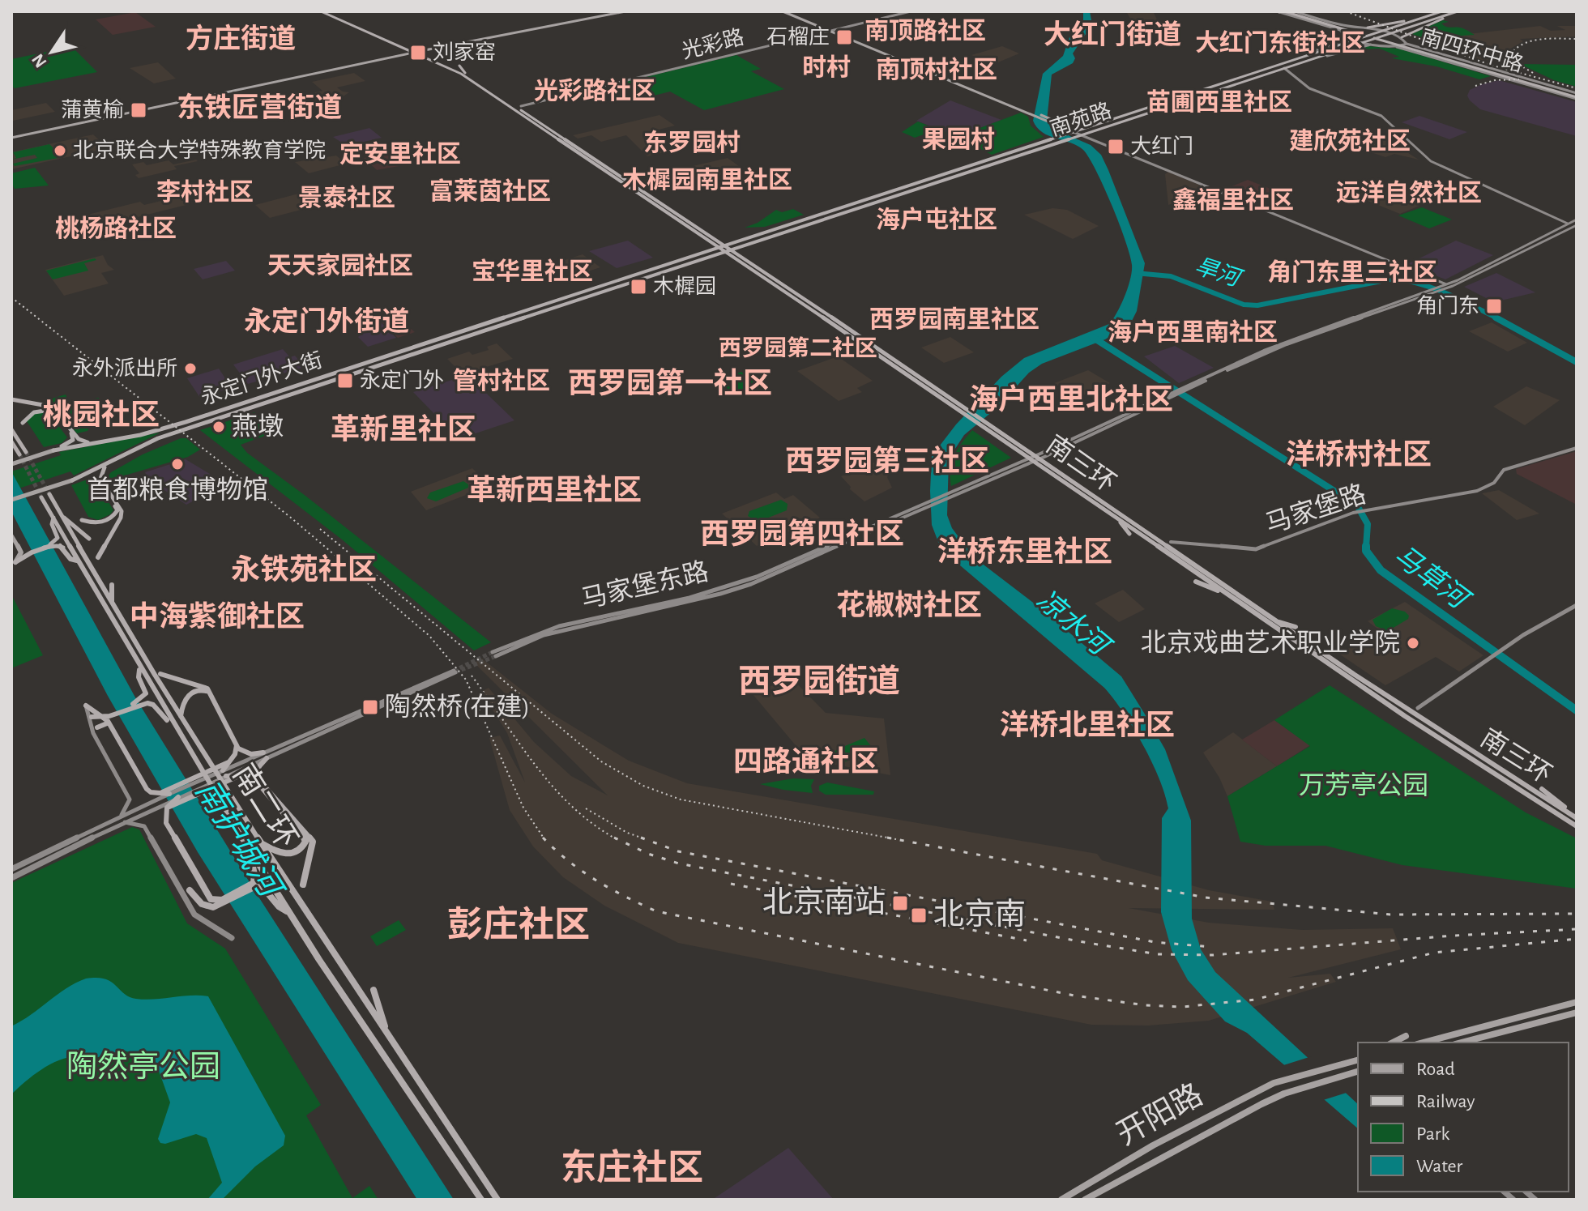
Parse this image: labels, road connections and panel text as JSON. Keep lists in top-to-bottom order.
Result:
{
  "streets": {
    "highway": [
      "南四环中路",
      "南苑路",
      "永定门外大街",
      "南三环",
      "南二环"
    ],
    "main road": [
      "光彩路",
      "马家堡路",
      "马家堡东路",
      "开阳路"
    ]
  },
  "crossings": [
    ["南苑路", "永定门外大街"]
  ],
  "districts": [
    "南顶路社区",
    "大红门街道",
    "方庄街道",
    "大红门东街社区",
    "时村",
    "南顶村社区",
    "光彩路社区",
    "苗圃西里社区",
    "东铁匠营街道",
    "果园村",
    "建欣苑社区",
    "东罗园村",
    "定安里社区",
    "木樨园南里社区",
    "富莱茵社区",
    "李村社区",
    "远洋自然社区",
    "景泰社区",
    "鑫福里社区",
    "海户屯社区",
    "桃杨路社区",
    "天天家园社区",
    "宝华里社区",
    "角门东里三社区",
    "西罗园南里社区",
    "永定门外街道",
    "海户西里南社区",
    "西罗园第二社区",
    "管村社区",
    "西罗园第一社区",
    "海户西里北社区",
    "桃园社区",
    "革新里社区",
    "洋桥村社区",
    "西罗园第三社区",
    "革新西里社区",
    "西罗园第四社区",
    "洋桥东里社区",
    "永铁苑社区",
    "花椒树社区",
    "中海紫御社区",
    "西罗园街道",
    "洋桥北里社区",
    "四路通社区",
    "彭庄社区",
    "东庄社区"
  ],
  "water": [
    "旱河",
    "马草河",
    "凉水河",
    "南护城河"
  ],
  "parks": ["万芳亭公园", "陶然亭公园"],
  "places": {
    "transit": [
      "石榴庄",
      "刘家窑",
      "蒲黄榆",
      "大红门",
      "木樨园",
      "角门东",
      "永定门外",
      "陶然桥(在建)",
      "北京南站",
      "北京南"
    ],
    "other": [
      "北京联合大学特殊教育学院",
      "永外派出所",
      "燕墩",
      "首都粮食博物馆",
      "北京戏曲艺术职业学院"
    ]
  },
  "legend": [
    "Road",
    "Railway",
    "Park",
    "Water"
  ],
  "north": "bottom left"
}
